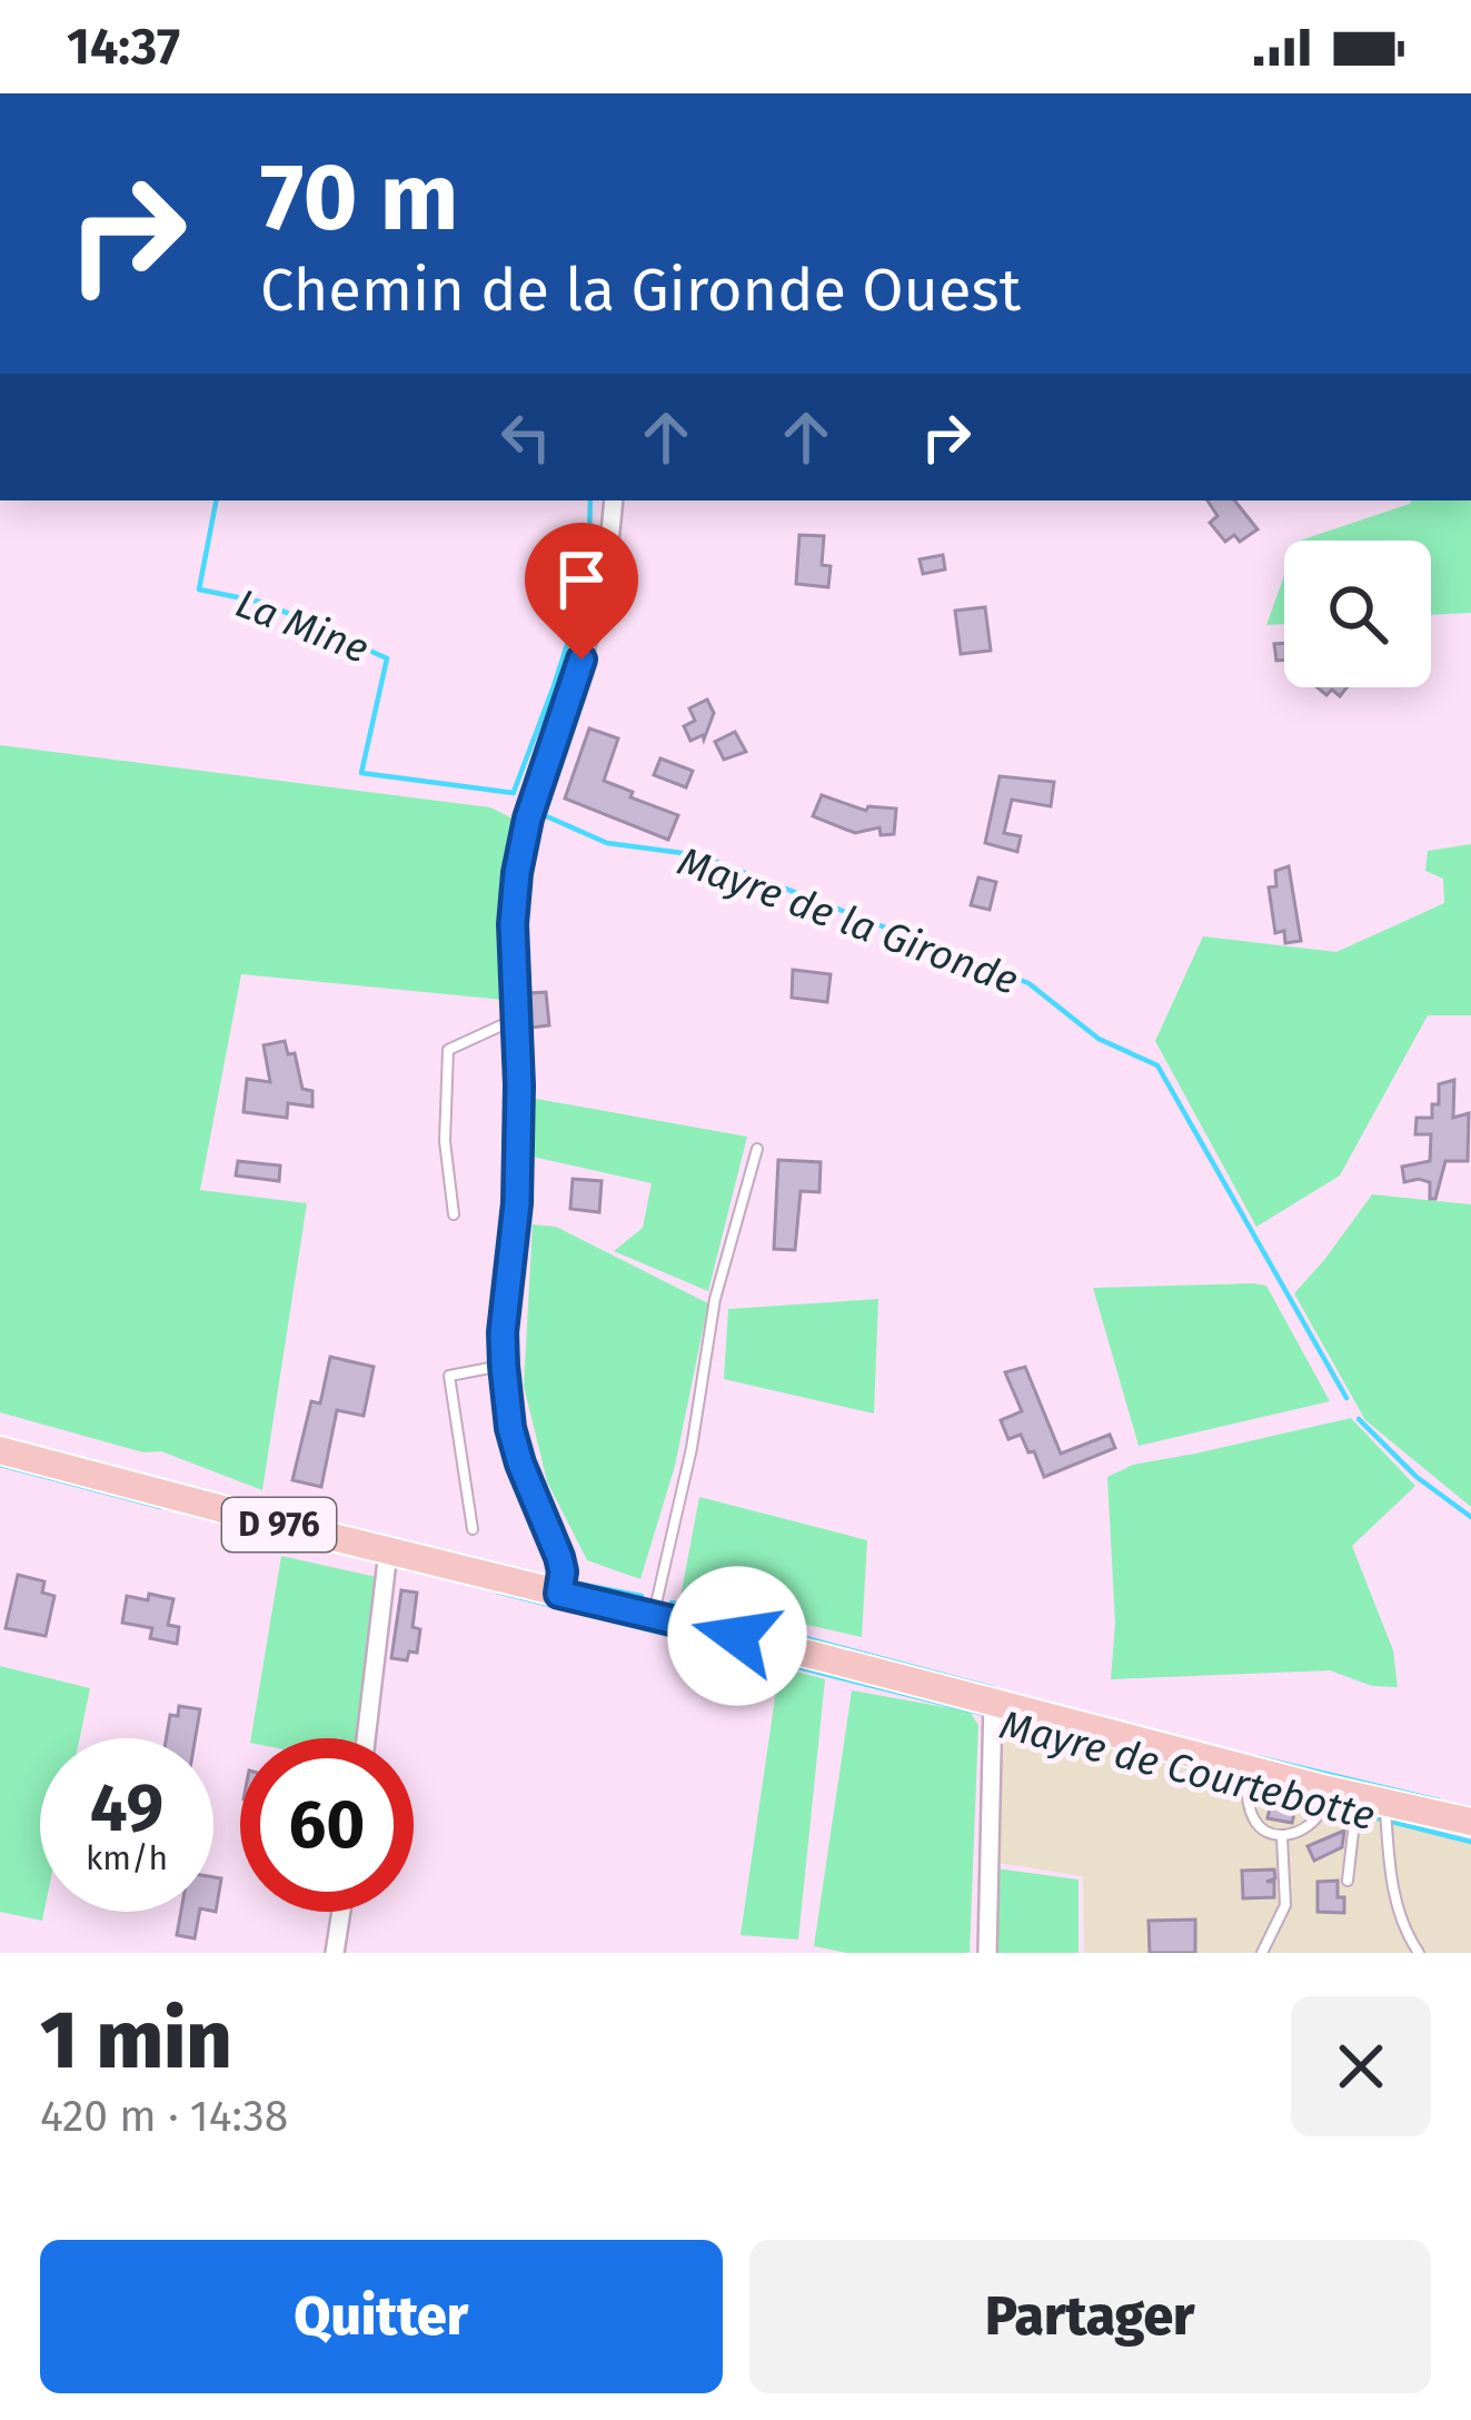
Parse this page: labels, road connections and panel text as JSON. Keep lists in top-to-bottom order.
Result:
{
  "streets": {
    "main road": ["D 976"]
  },
  "water": ["La Mine", "Mayre de la Gironde", "Mayre de Courtebotte"],
  "page": {
    "status": "14:37",
    "turn": ["70 m", "Chemin de la Gironde Ouest"],
    "speed": "49 km/h",
    "limit": "60",
    "heading": ["1 min", "420 m · 14:38"],
    "buttons": ["Quitter", "Partager"]
  }
}
